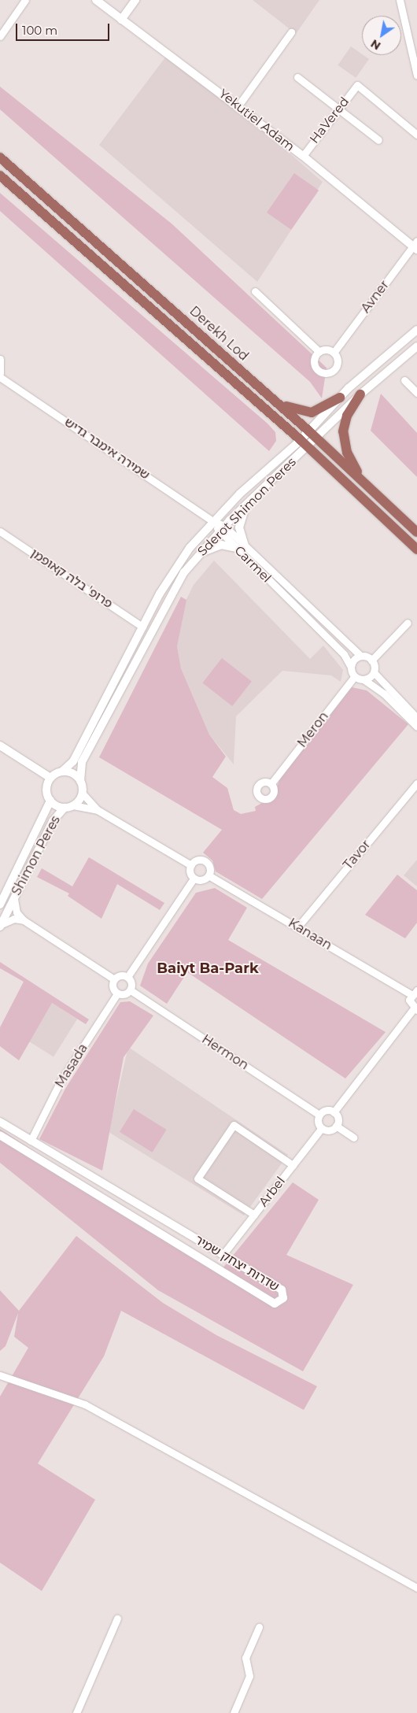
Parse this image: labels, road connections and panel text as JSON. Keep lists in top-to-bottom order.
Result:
{
  "streets": {
    "main road": ["Derekh Lod"],
    "street": [
      "Yekutiel Adam",
      "HaVered",
      "Avner",
      "שמירה אימבר גדיש",
      "Sderot Shimon Peres",
      "Carmel",
      "פרופ' בלה קאופמן",
      "Meron",
      "Tavor",
      "Shimon Peres",
      "Kanaan",
      "Hermon",
      "Masada",
      "Arbel",
      "שדרות יצחק שמיר"
    ]
  },
  "crossings": [
    ["Yekutiel Adam", "HaVered"],
    ["Yekutiel Adam", "Avner"],
    ["Derekh Lod", "Sderot Shimon Peres"],
    ["שמירה אימבר גדיש", "Sderot Shimon Peres"],
    ["שמירה אימבר גדיש", "Carmel"],
    ["Sderot Shimon Peres", "Carmel"],
    ["Sderot Shimon Peres", "פרופ' בלה קאופמן"],
    ["Sderot Shimon Peres", "Shimon Peres"],
    ["Carmel", "Meron"],
    ["Tavor", "Kanaan"],
    ["Hermon", "Masada"],
    ["Hermon", "Arbel"],
    ["Masada", "שדרות יצחק שמיר"],
    ["Arbel", "שדרות יצחק שמיר"]
  ],
  "districts": ["Baiyt Ba-Park"],
  "scale_bar": "100 m",
  "north": "bottom left"
}
